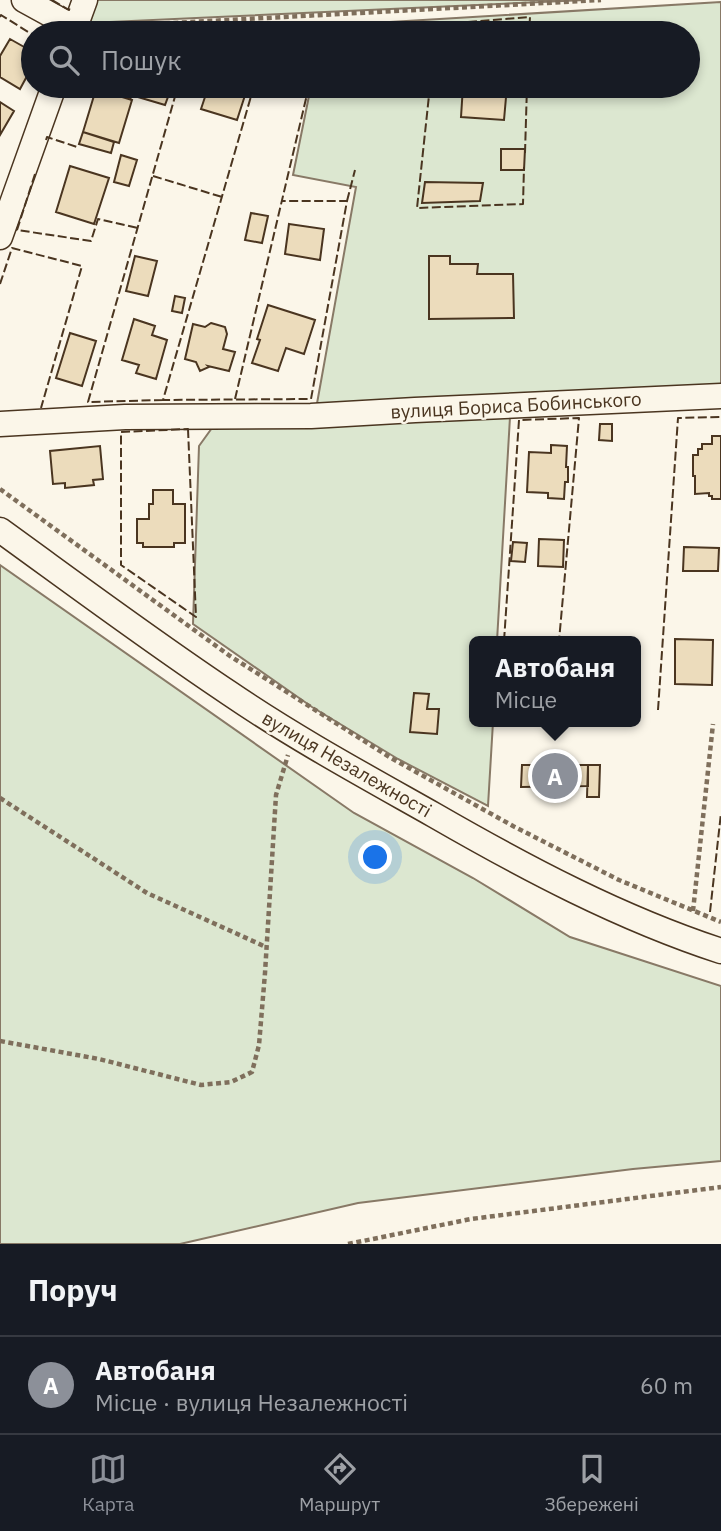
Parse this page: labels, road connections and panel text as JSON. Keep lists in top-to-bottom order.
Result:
{
  "streets": {
    "street": ["вулиця Бориса Бобинського", "вулиця Незалежності"]
  },
  "page": {
    "search": "Пошук",
    "popup": ["Автобаня", "Місце"],
    "pins": "A",
    "heading": "Поруч",
    "list": [
      {
        "mark": "A",
        "name": "Автобаня",
        "note": "Місце · вулиця Незалежності",
        "value": "60 m"
      }
    ],
    "nav": ["Карта", "Маршрут", "Збережені"]
  }
}
